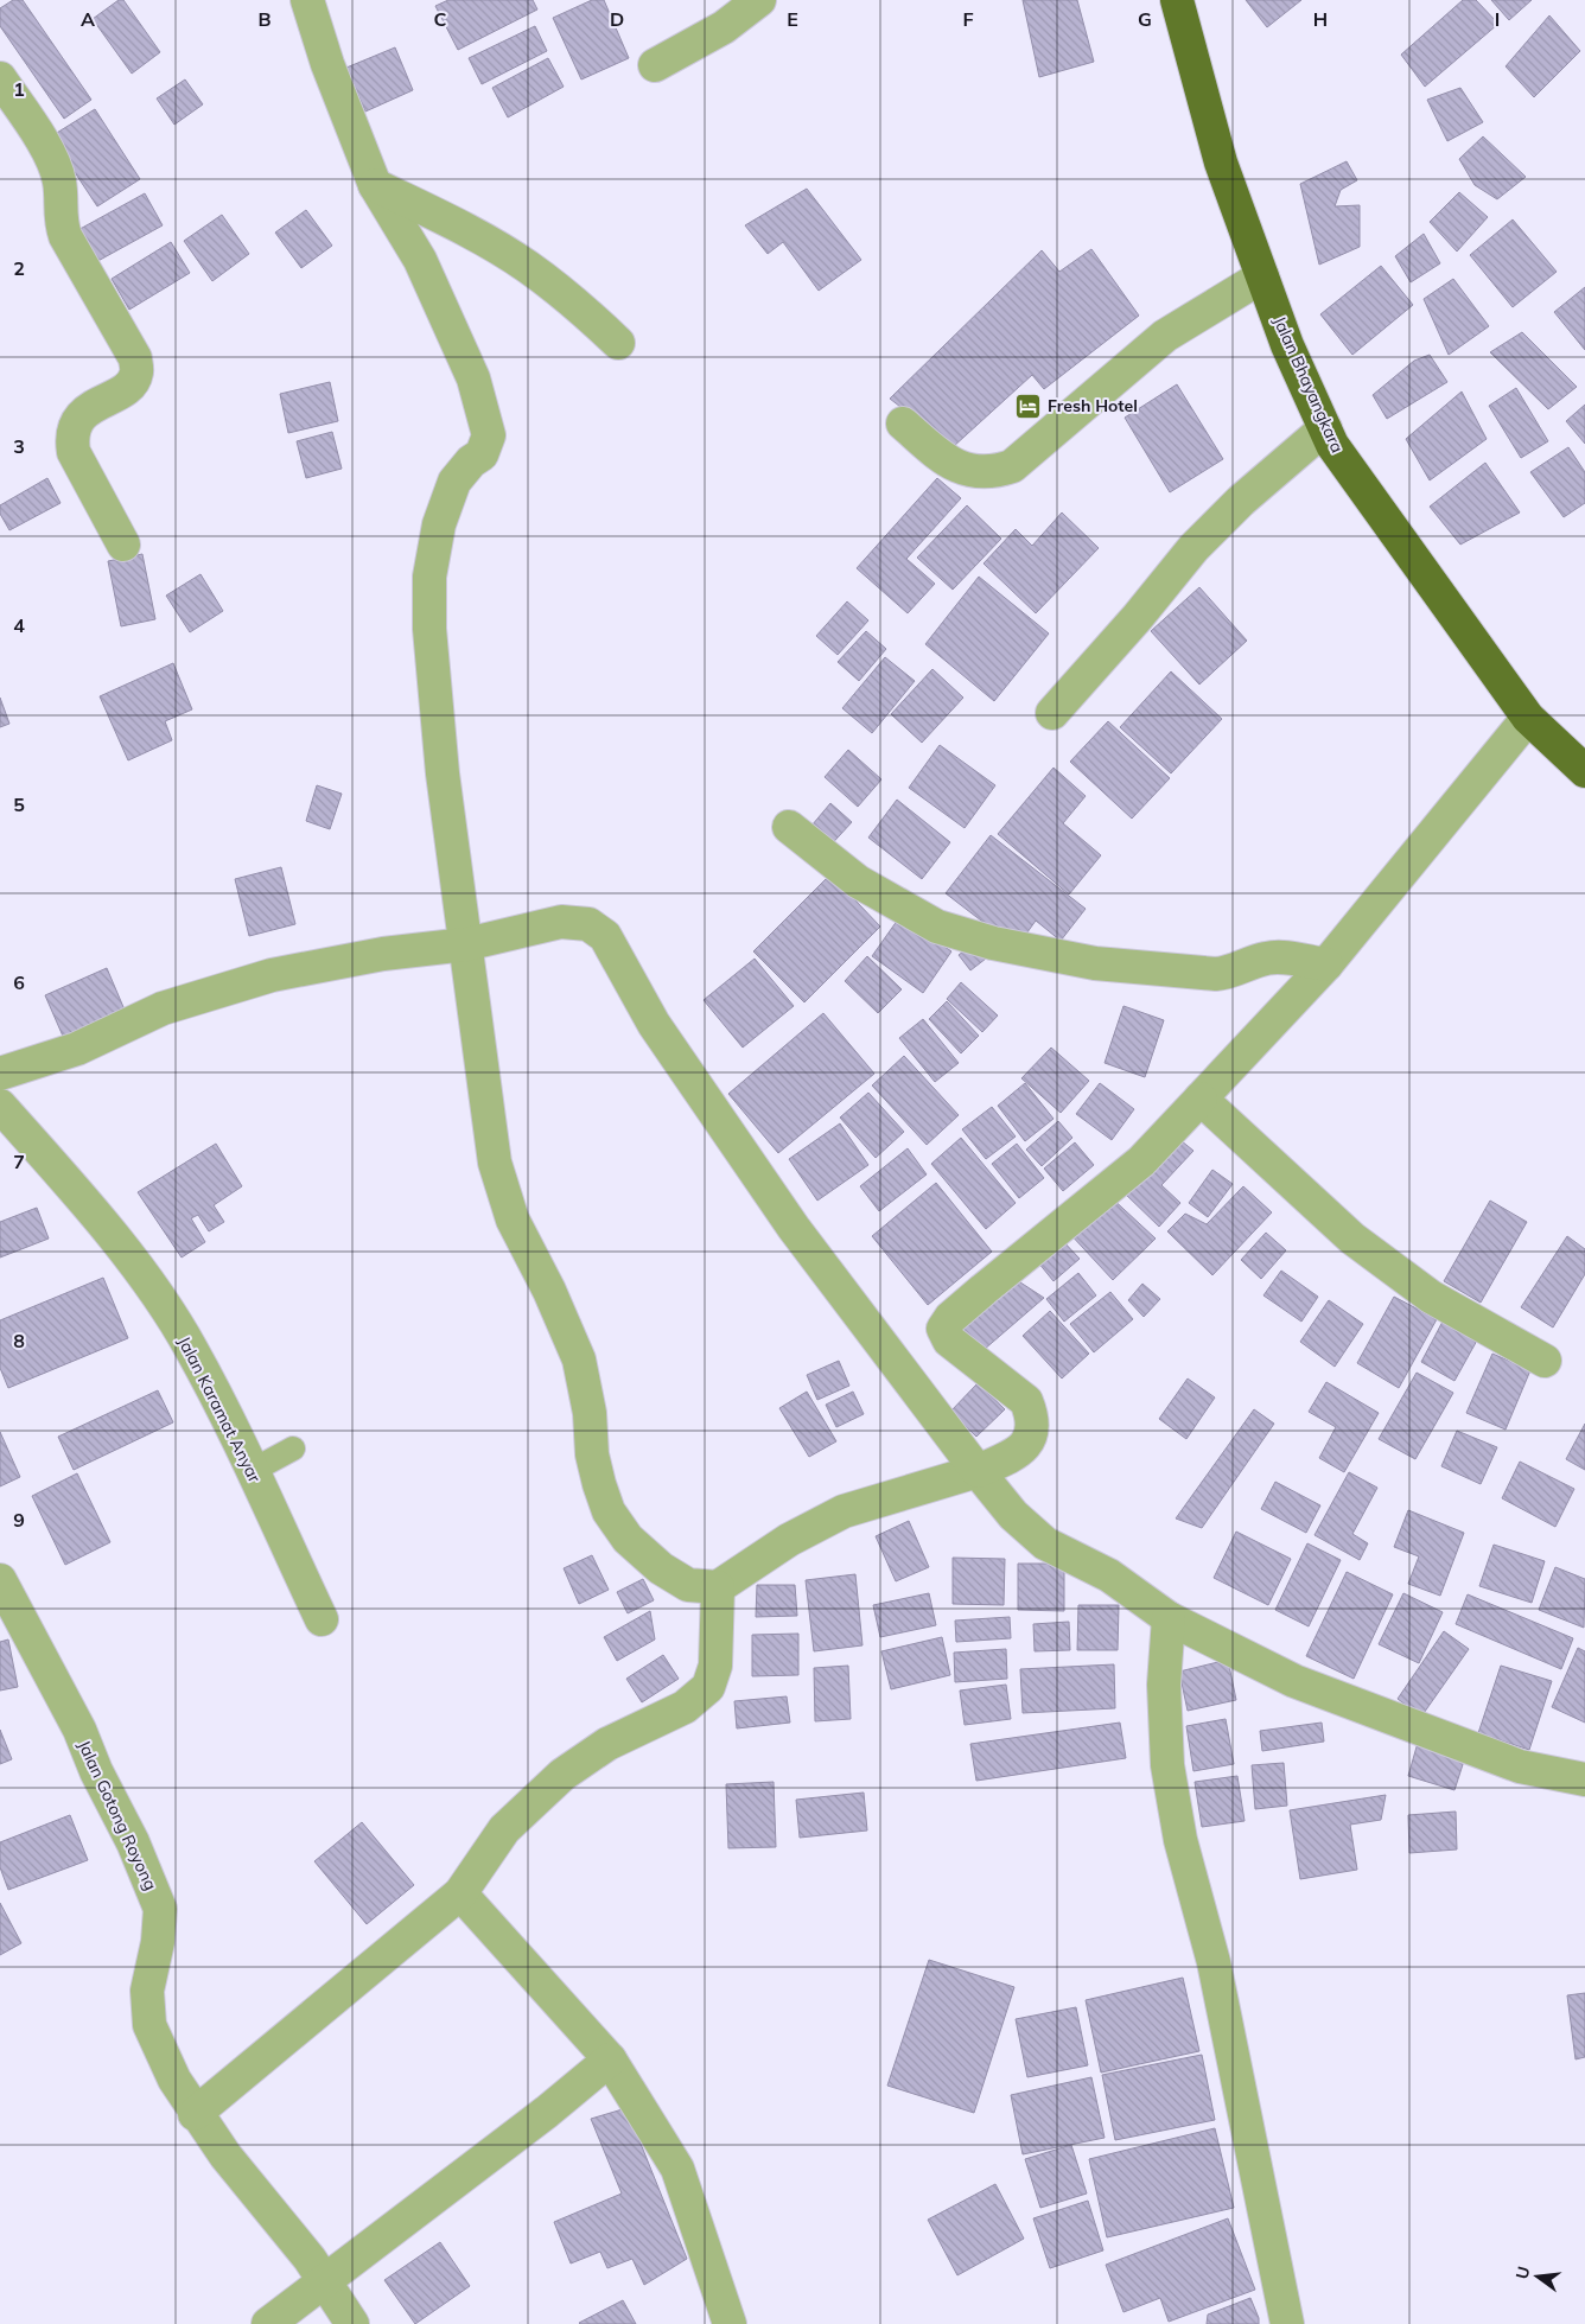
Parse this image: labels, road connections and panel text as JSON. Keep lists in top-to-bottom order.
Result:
{
  "streets": {
    "highway": ["Jalan Bhayangkara"],
    "street": ["Jalan Karamat Anyar", "Jalan Gotong Royong"]
  },
  "places": {
    "hotel": ["Fresh Hotel"]
  },
  "north": "left",
  "grid": {
    "columns": [
      "A",
      "B",
      "C",
      "D",
      "E",
      "F",
      "G",
      "H",
      "I"
    ],
    "rows": [
      "1",
      "2",
      "3",
      "4",
      "5",
      "6",
      "7",
      "8",
      "9"
    ]
  }
}
